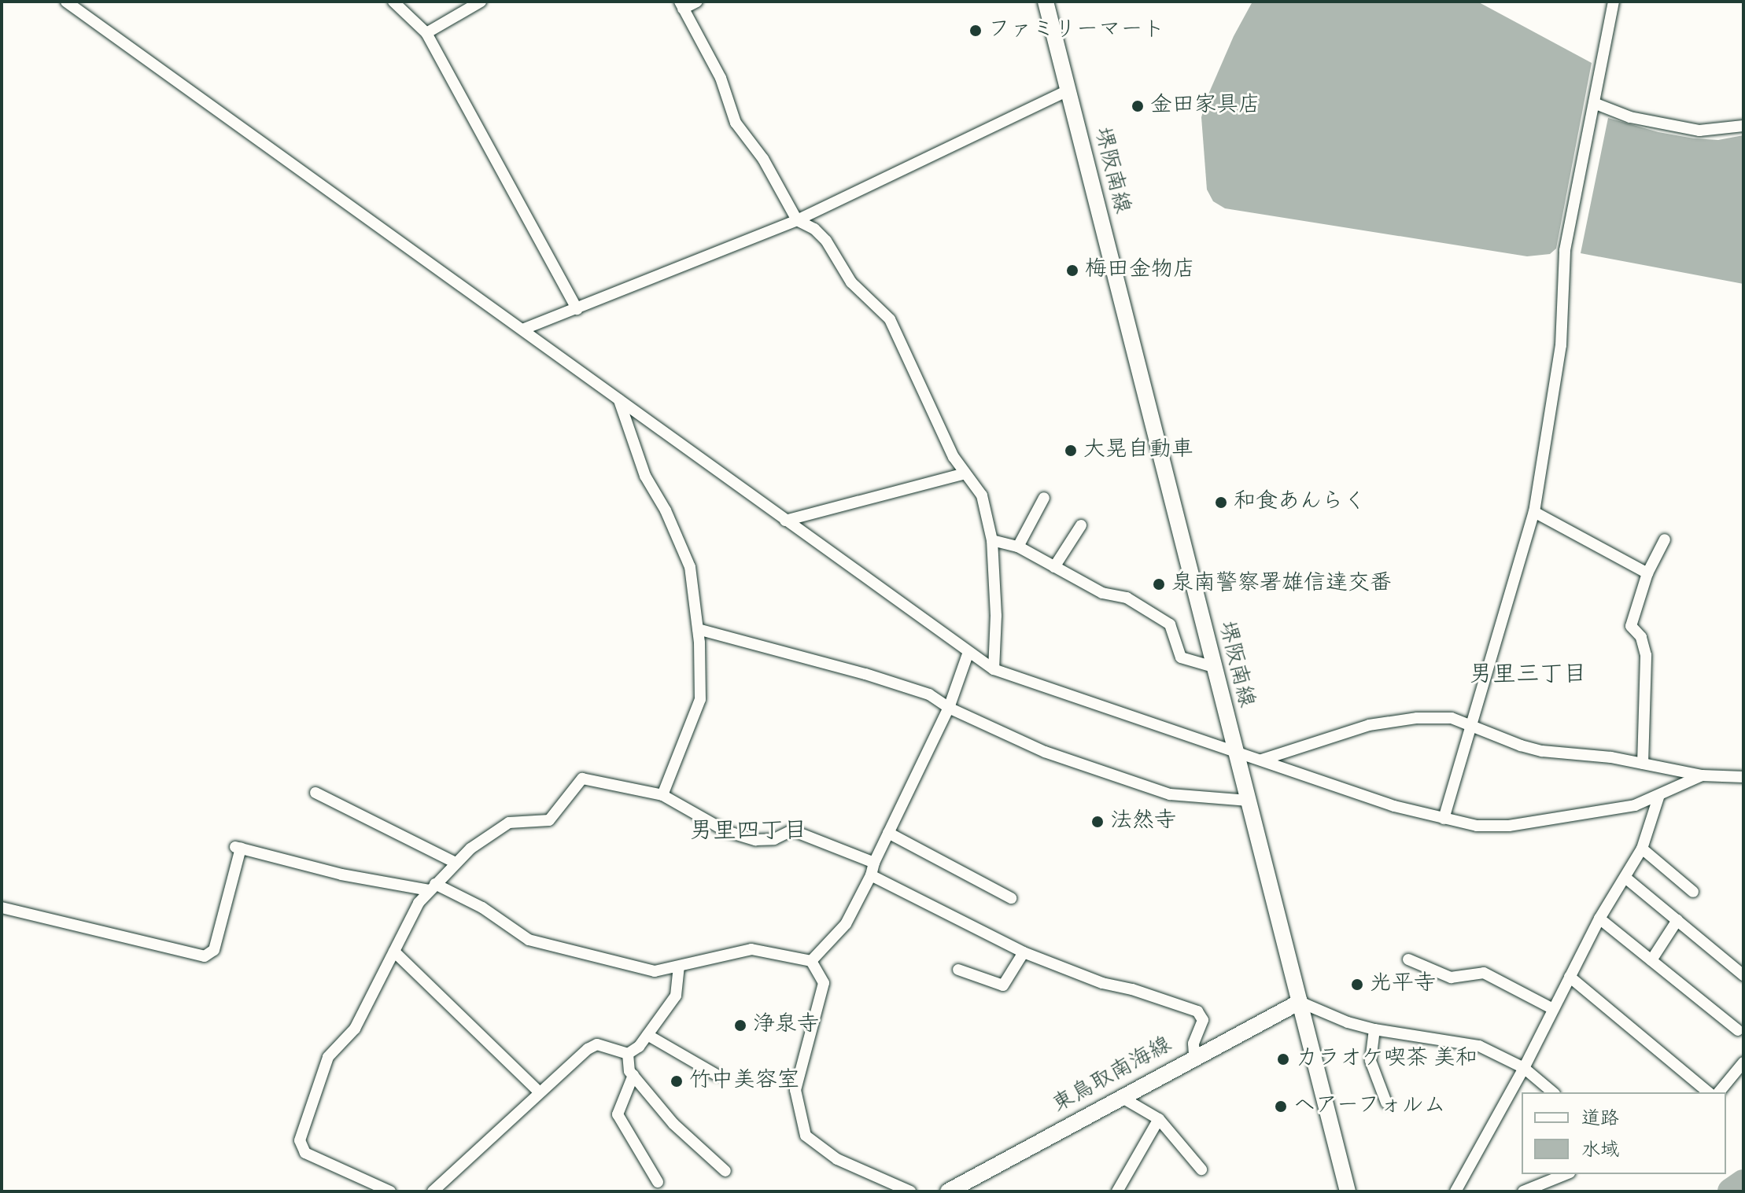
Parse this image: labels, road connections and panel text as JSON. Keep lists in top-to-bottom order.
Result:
{
  "streets": {
    "main road": ["堺阪南線", "東鳥取南海線"]
  },
  "crossings": [
    ["堺阪南線", "東鳥取南海線"]
  ],
  "districts": ["男里三丁目", "男里四丁目"],
  "places": [
    "ファミリーマート",
    "金田家具店",
    "梅田金物店",
    "大晃自動車",
    "和食あんらく",
    "泉南警察署雄信達交番",
    "法然寺",
    "光平寺",
    "浄泉寺",
    "カラオケ喫茶 美和",
    "竹中美容室",
    "ヘアーフォルム"
  ],
  "legend": ["道路", "水域"]
}
